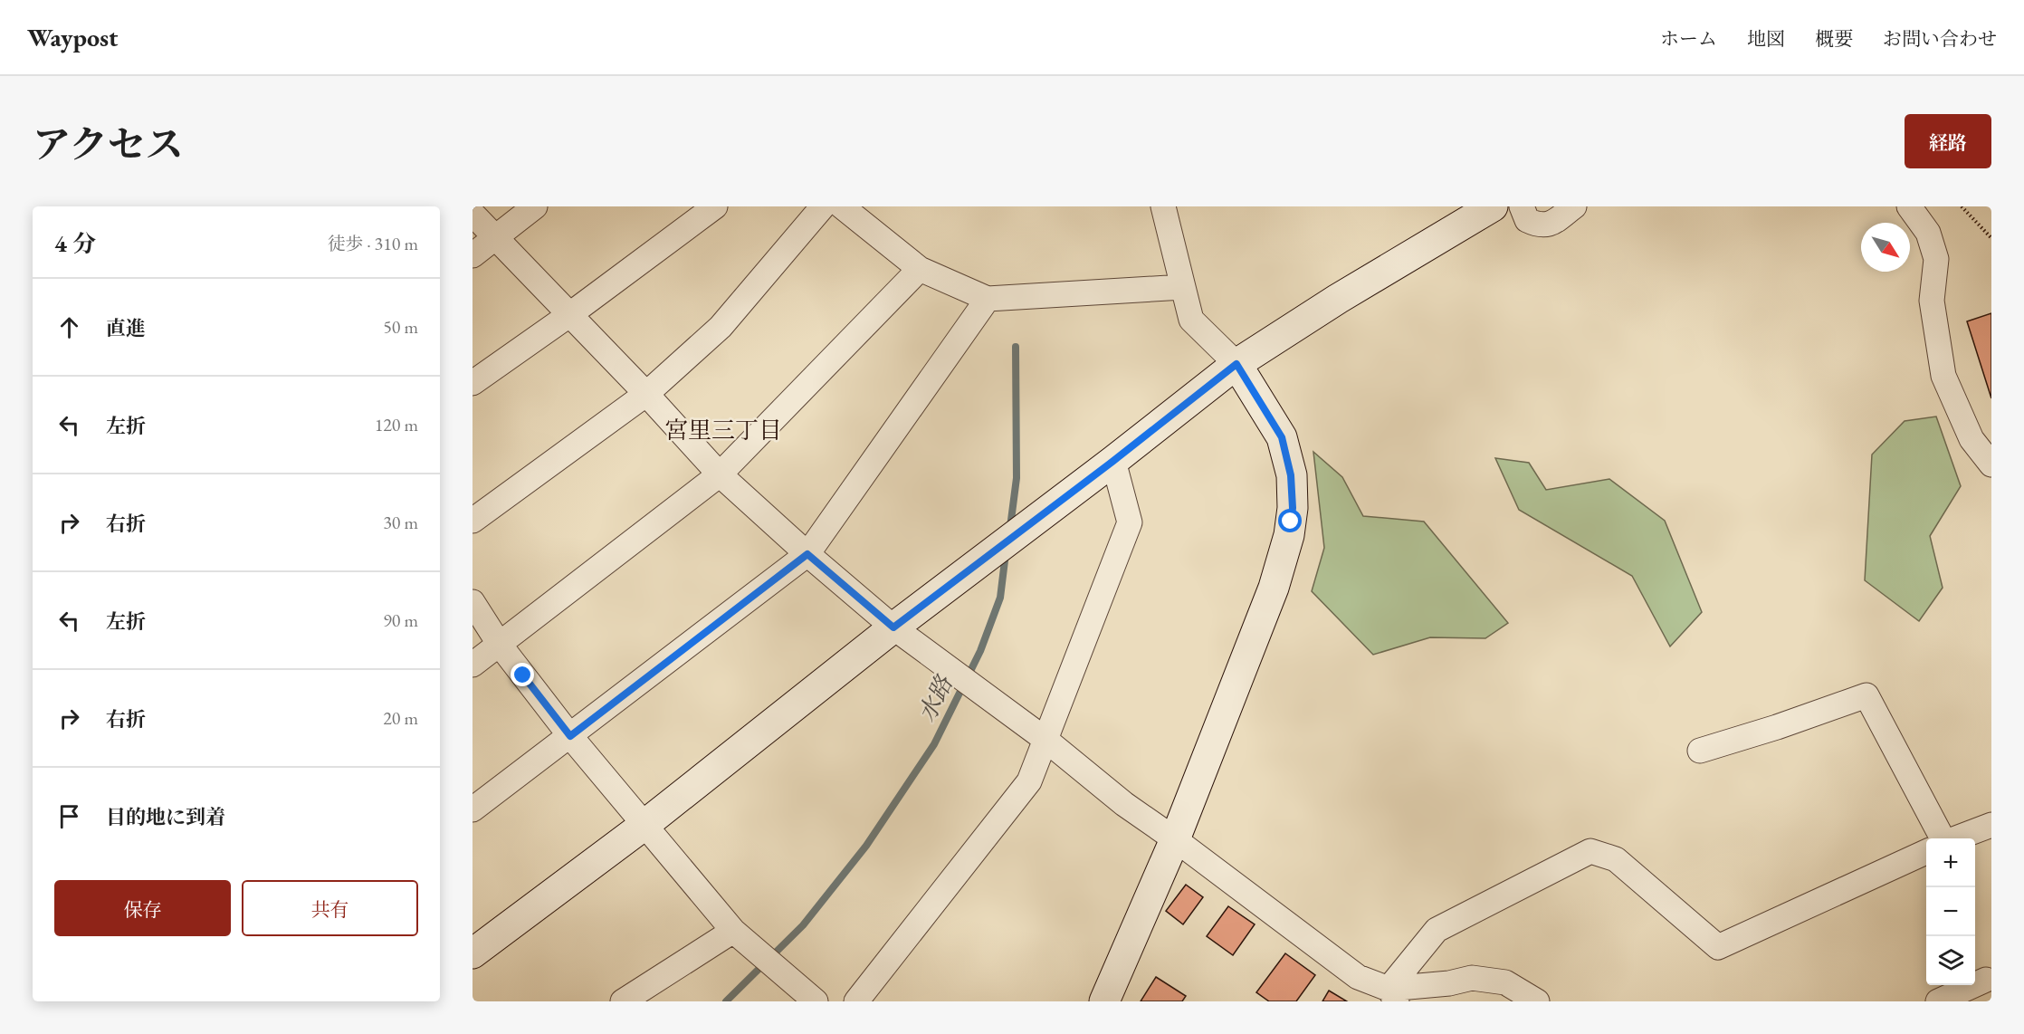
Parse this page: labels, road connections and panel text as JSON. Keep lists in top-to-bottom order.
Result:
{
  "districts": ["宮里三丁目"],
  "water": ["水路"],
  "north": "bottom right",
  "page": {
    "header": "Waypost",
    "nav": [
      "ホーム",
      "地図",
      "概要",
      "お問い合わせ"
    ],
    "title": "アクセス",
    "buttons": [
      "経路",
      ["保存", "共有"]
    ],
    "heading": ["4 分", "徒歩 · 310 m"],
    "list": [
      ["直進", "50 m"],
      ["左折", "120 m"],
      ["右折", "30 m"],
      ["左折", "90 m"],
      ["右折", "20 m"],
      "目的地に到着"
    ],
    "map_buttons": ["+", "−"]
  }
}
